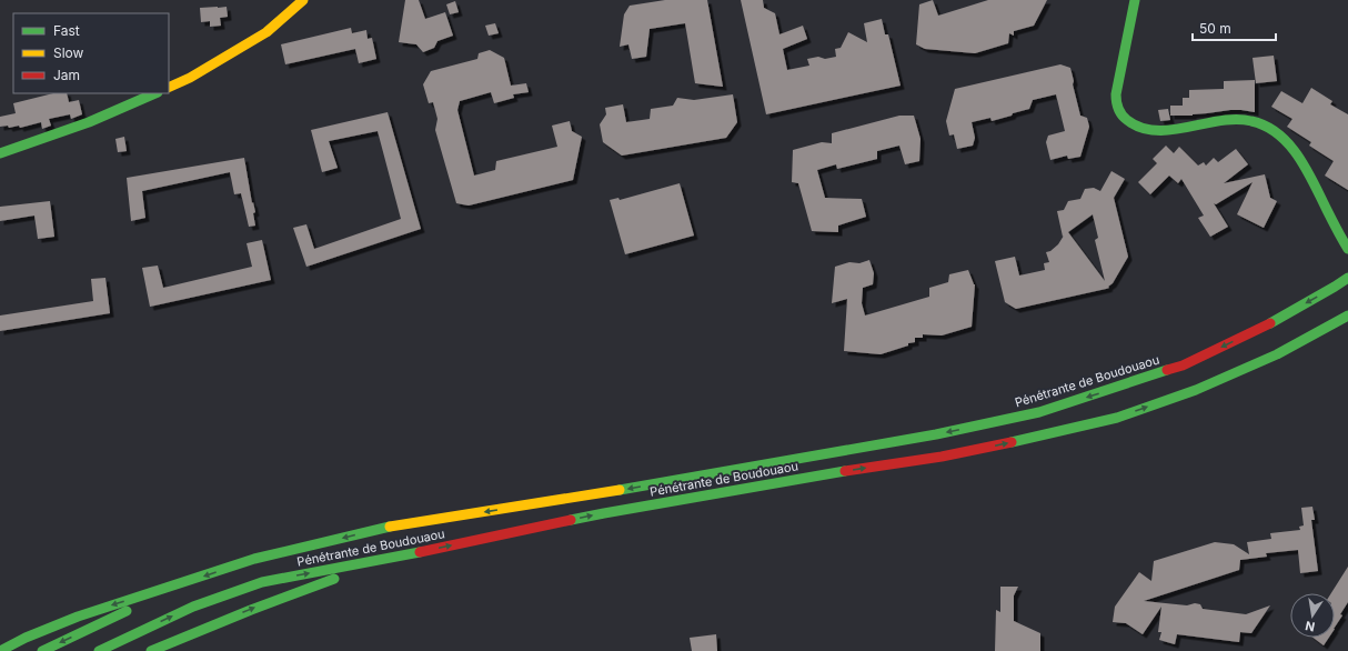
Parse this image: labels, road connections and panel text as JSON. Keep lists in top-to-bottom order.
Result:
{
  "streets": {
    "main road": ["Pénétrante de Boudouaou"]
  },
  "legend": ["Fast", "Slow", "Jam"],
  "scale_bar": "50 m",
  "north": "bottom"
}
